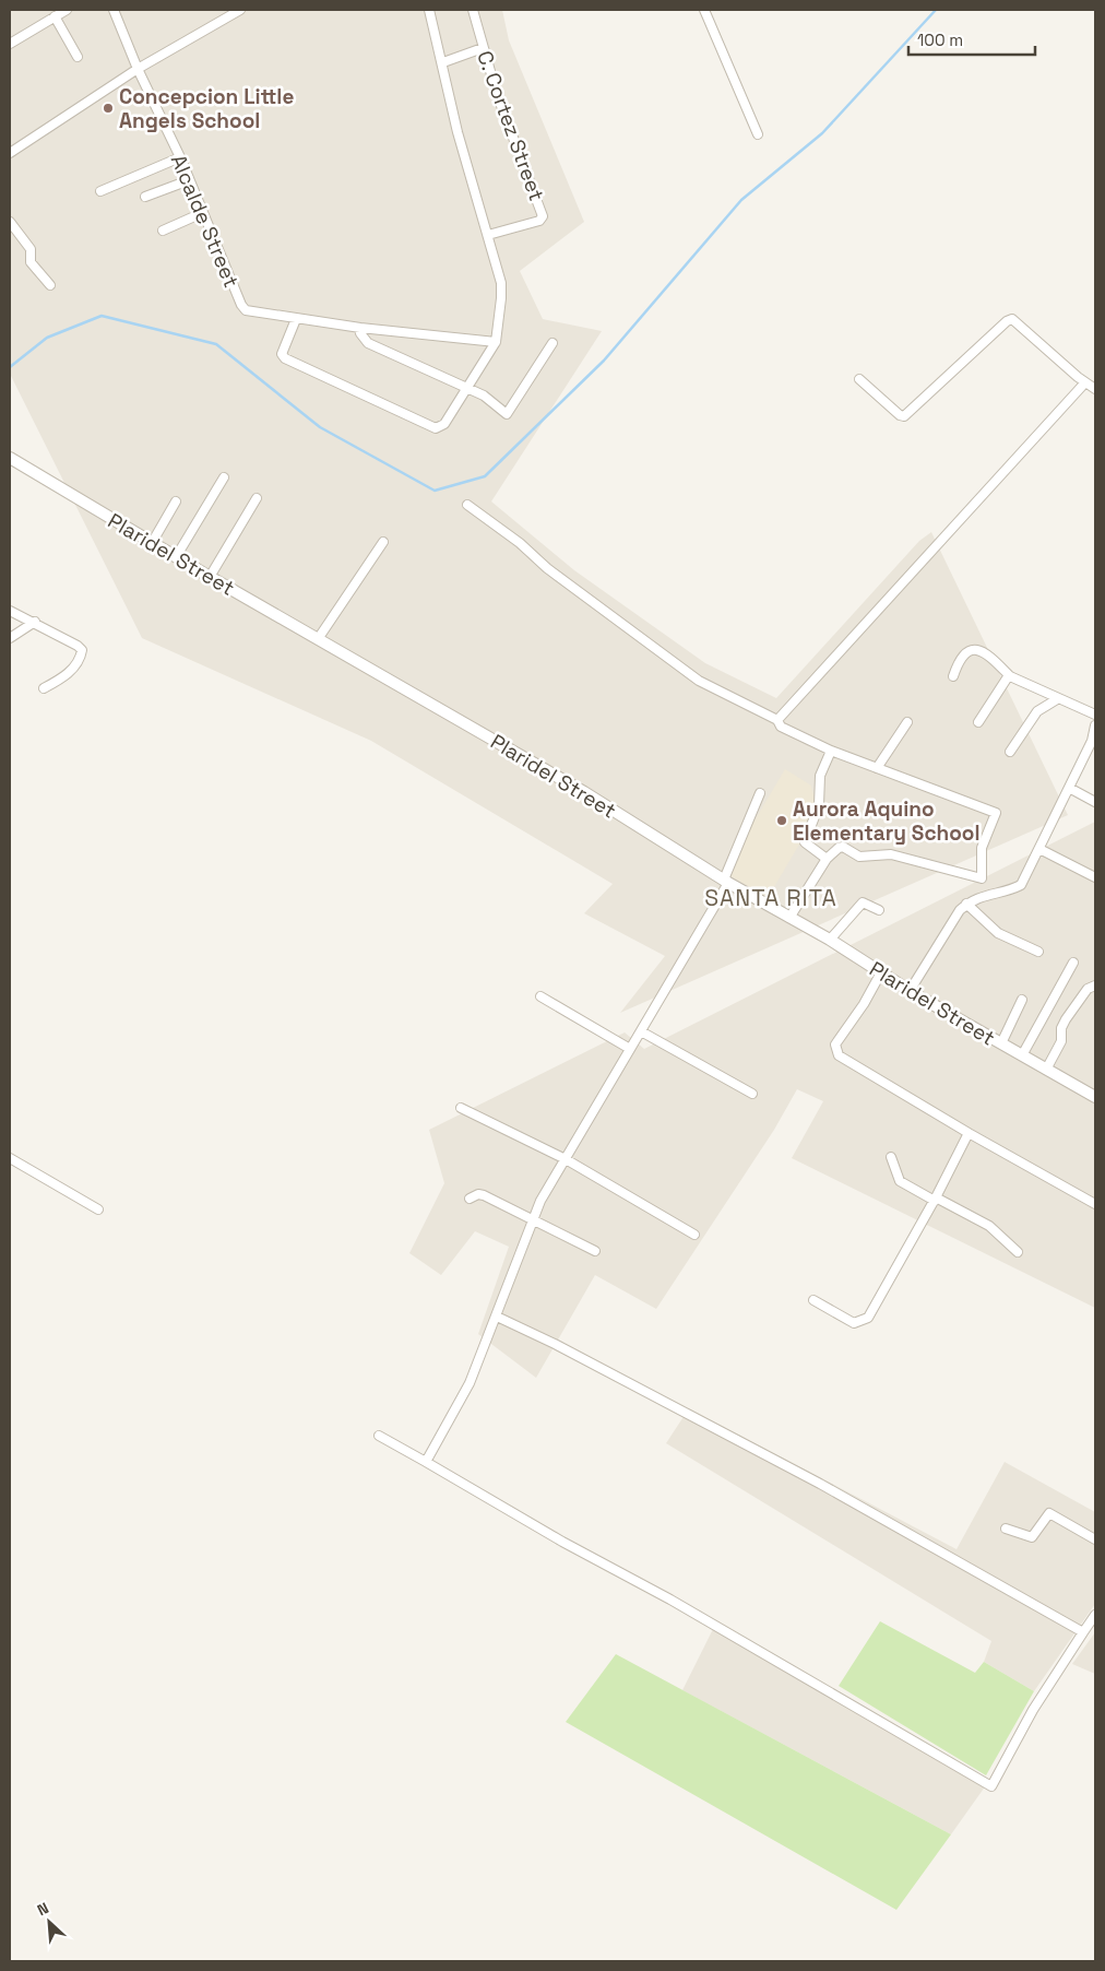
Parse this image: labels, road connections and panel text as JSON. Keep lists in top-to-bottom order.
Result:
{
  "streets": {
    "street": ["C. Cortez Street", "Alcalde Street", "Plaridel Street"]
  },
  "districts": ["SANTA RITA"],
  "places": ["Concepcion Little Angels School", "Aurora Aquino Elementary School"],
  "scale_bar": "100 m",
  "north": "top left"
}
